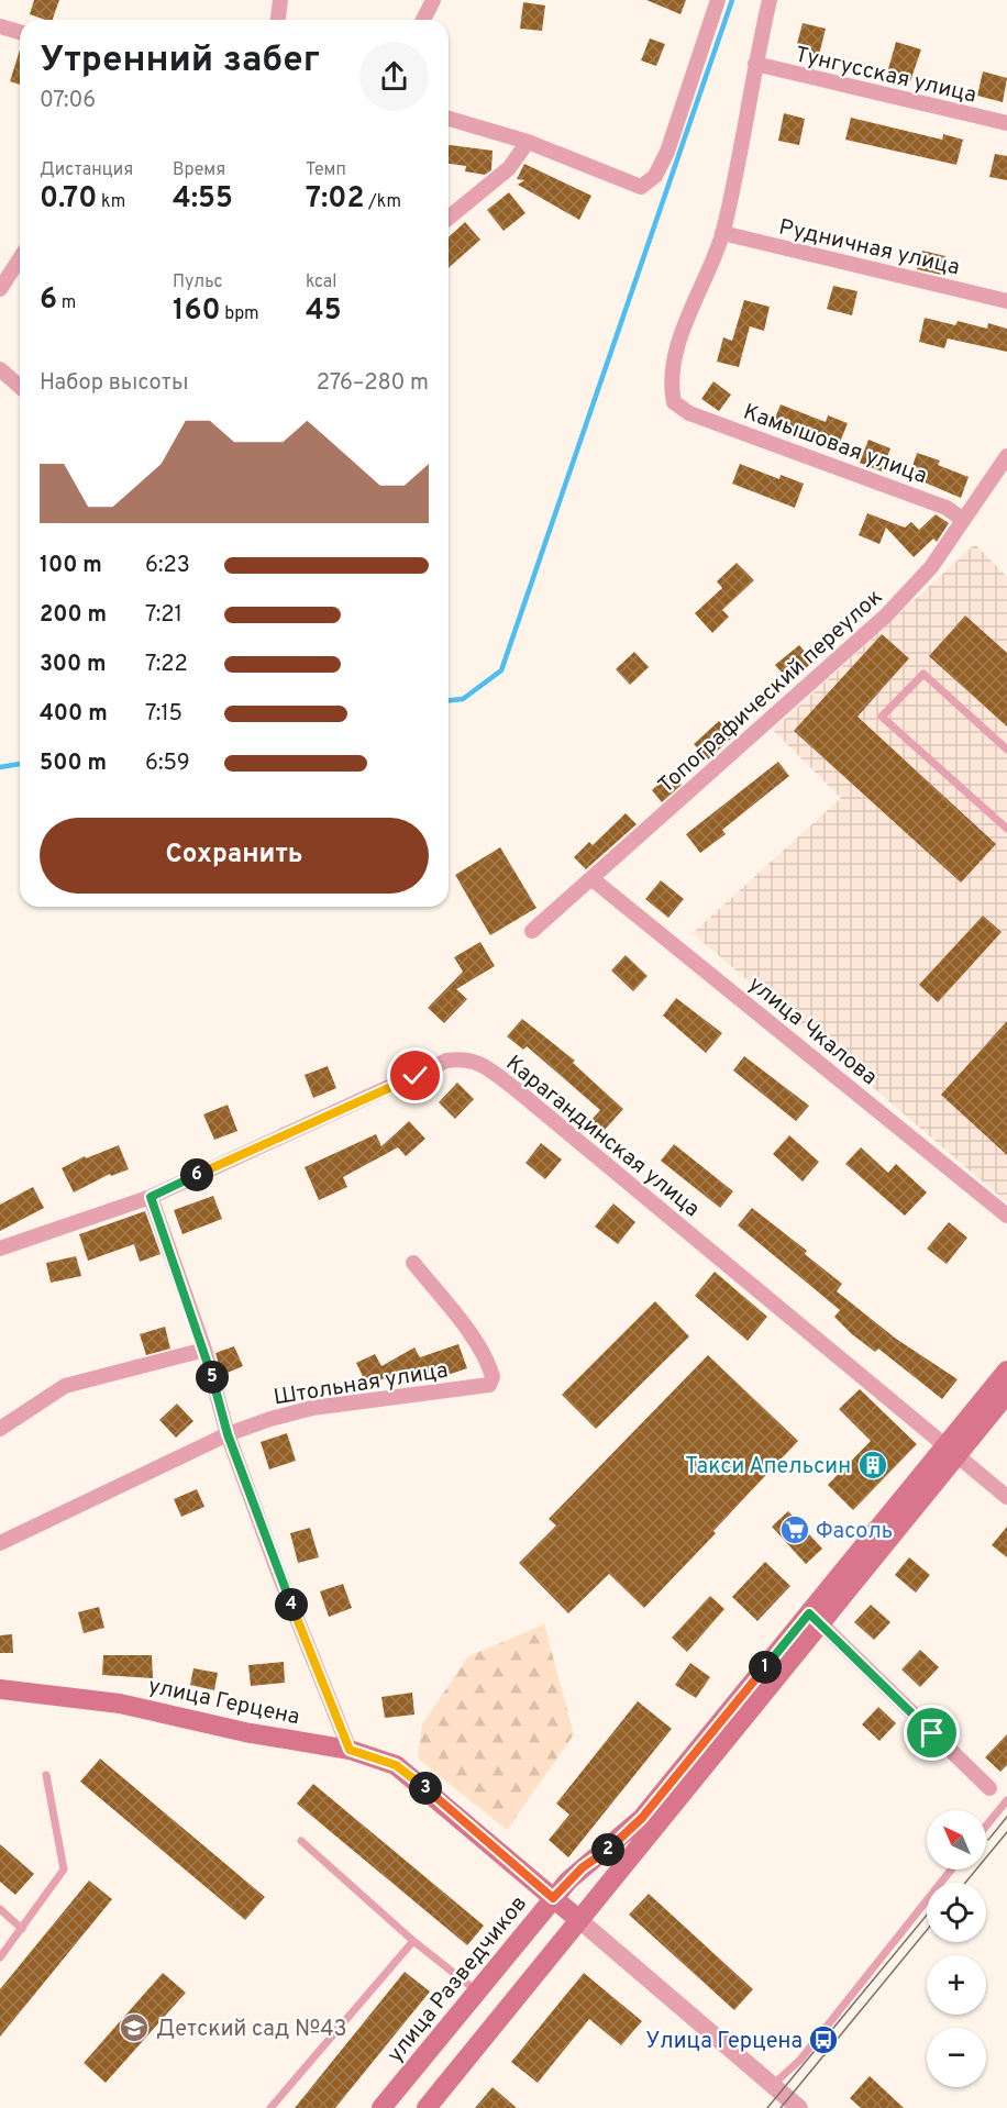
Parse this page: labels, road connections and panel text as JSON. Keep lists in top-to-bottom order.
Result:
{
  "streets": {
    "main road": ["улица Герцена", "улица Разведчиков"],
    "street": [
      "Тунгусская улица",
      "Рудничная улица",
      "Камышовая улица",
      "Топографический переулок",
      "улица Чкалова",
      "Карагандинская улица",
      "Штольная улица"
    ]
  },
  "crossings": [
    ["Рудничная улица", "Камышовая улица"],
    ["Камышовая улица", "Топографический переулок"],
    ["Топографический переулок", "улица Чкалова"],
    ["Карагандинская улица", "улица Разведчиков"],
    ["улица Герцена", "улица Разведчиков"]
  ],
  "places": {
    "building": ["Такси Апельсин"],
    "supermarket": ["Фасоль"],
    "school or university": ["Детский сад №43"],
    "bus stop": ["Улица Герцена"]
  },
  "north": "top left",
  "page": {
    "heading": ["Утренний забег", "07:06"],
    "stats": [
      ["Дистанция", "0.70 km"],
      ["Время", "4:55"],
      ["Темп", "7:02 /km"],
      ["6 m"],
      ["Пульс", "160 bpm"],
      ["kcal", "45"]
    ],
    "chart": ["Набор высоты", "276–280 m"],
    "list": [
      {
        "name": "100 m",
        "note": "6:23"
      },
      {
        "name": "200 m",
        "note": "7:21"
      },
      {
        "name": "300 m",
        "note": "7:22"
      },
      {
        "name": "400 m",
        "note": "7:15"
      },
      {
        "name": "500 m",
        "note": "6:59"
      }
    ],
    "buttons": "Сохранить",
    "pins": [
      "6",
      "5",
      "4",
      "1",
      "3",
      "2"
    ],
    "map_buttons": ["+", "−"]
  }
}
